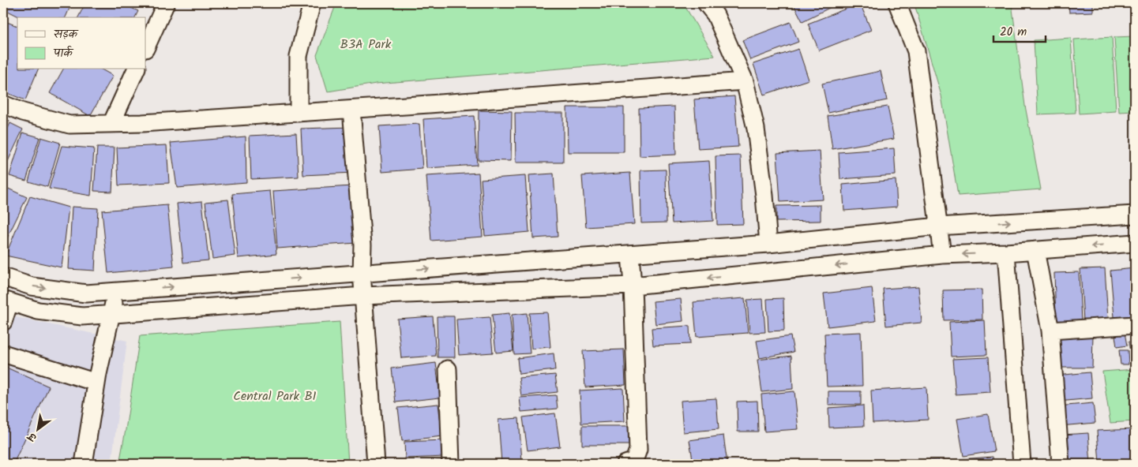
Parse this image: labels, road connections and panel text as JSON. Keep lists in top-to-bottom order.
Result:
{
  "parks": ["B3A Park", "Central Park B1"],
  "legend": ["सड़क", "पार्क"],
  "scale_bar": "20 m",
  "north": "bottom left"
}
